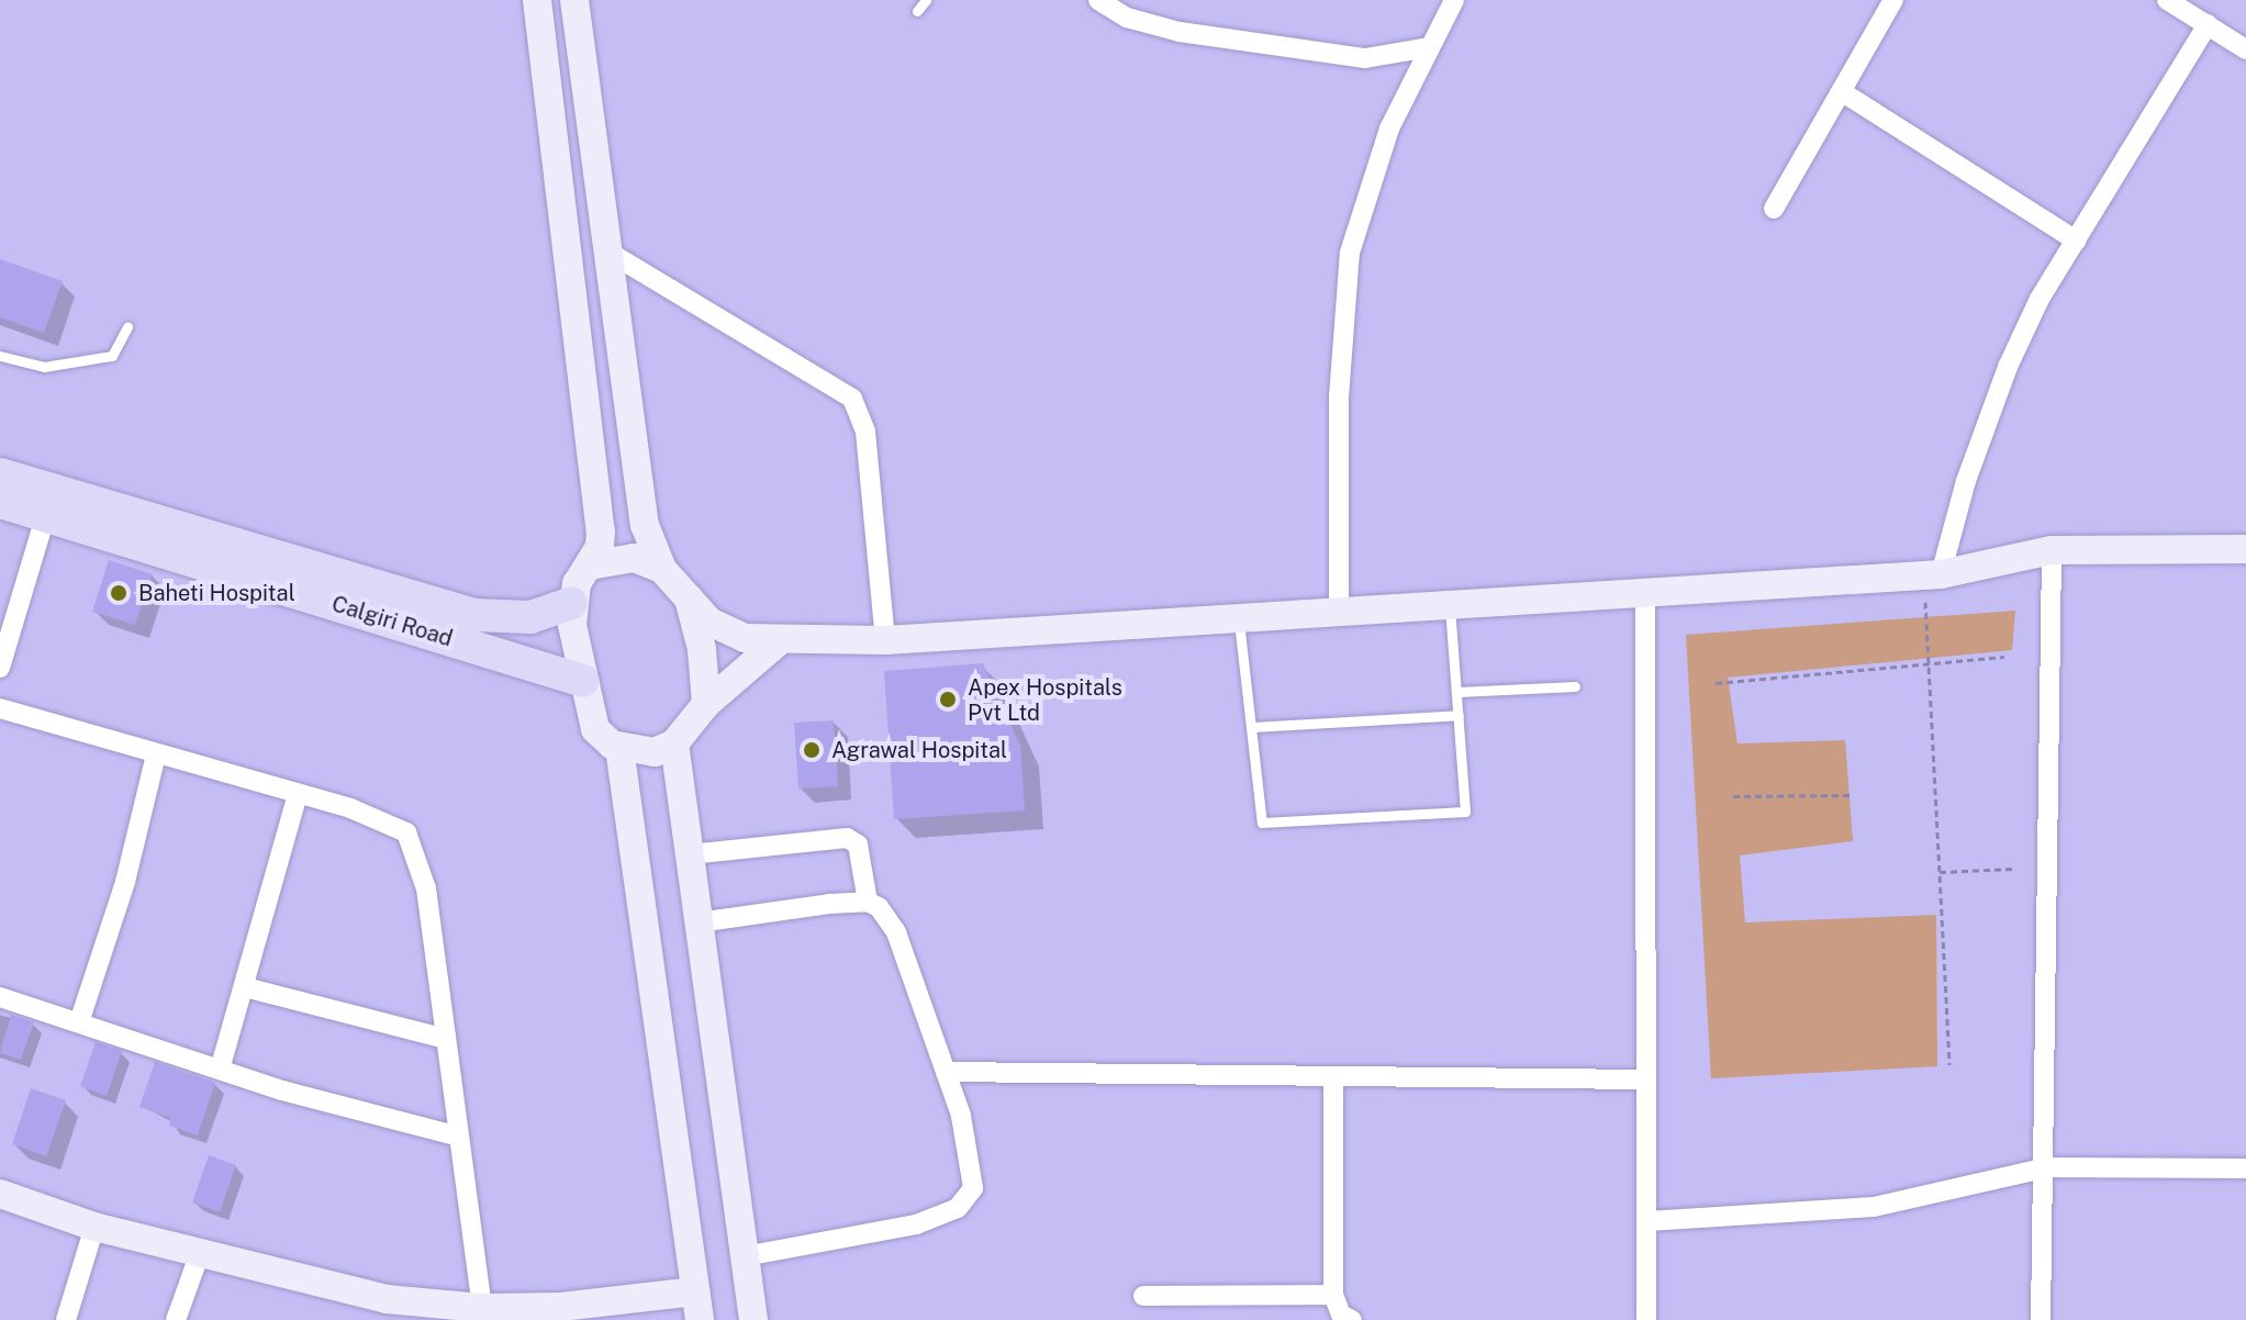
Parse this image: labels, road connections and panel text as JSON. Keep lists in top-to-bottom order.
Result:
{
  "streets": {
    "main road": ["Calgiri Road"]
  },
  "places": ["Baheti Hospital", "Apex Hospitals Pvt Ltd", "Agrawal Hospital"]
}
